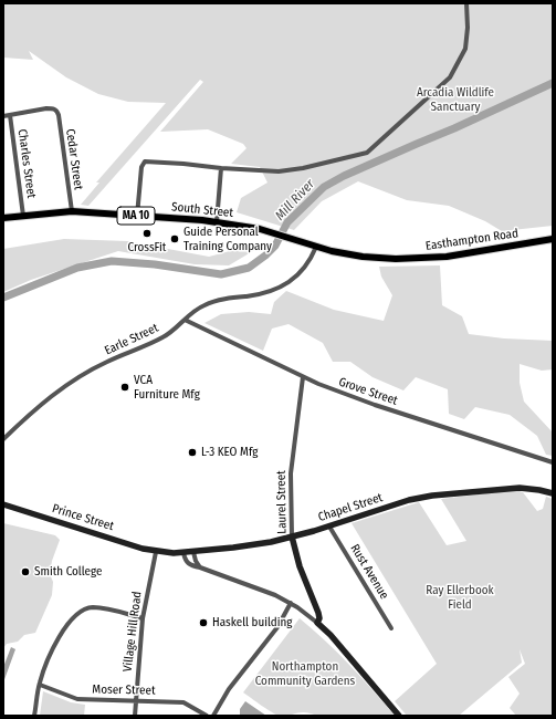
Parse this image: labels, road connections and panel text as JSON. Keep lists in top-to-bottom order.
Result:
{
  "streets": {
    "main road": [
      "South Street",
      "MA 10",
      "Easthampton Road",
      "Laurel Street",
      "Chapel Street",
      "Prince Street"
    ],
    "street": [
      "Cedar Street",
      "Charles Street",
      "Earle Street",
      "Grove Street",
      "Rust Avenue",
      "Village Hill Road",
      "Moser Street"
    ]
  },
  "crossings": [
    ["Cedar Street", "Charles Street"],
    ["Cedar Street", "South Street"],
    ["Charles Street", "South Street"],
    ["South Street", "Easthampton Road"],
    ["South Street", "Earle Street"],
    ["Easthampton Road", "Earle Street"],
    ["Earle Street", "Grove Street"],
    ["Grove Street", "Laurel Street"],
    ["Laurel Street", "Chapel Street"],
    ["Chapel Street", "Prince Street"],
    ["Chapel Street", "Rust Avenue"],
    ["Chapel Street", "Village Hill Road"],
    ["Prince Street", "Village Hill Road"],
    ["Village Hill Road", "Moser Street"]
  ],
  "water": ["Mill River"],
  "parks": ["Arcadia Wildlife Sanctuary", "Ray Ellerbook Field", "Northampton Community Gardens"],
  "places": [
    "CrossFit",
    "Guide Personal Training Company",
    "VCA Furniture Mfg",
    "L-3 KEO Mfg",
    "Smith College",
    "Haskell building"
  ]
}
